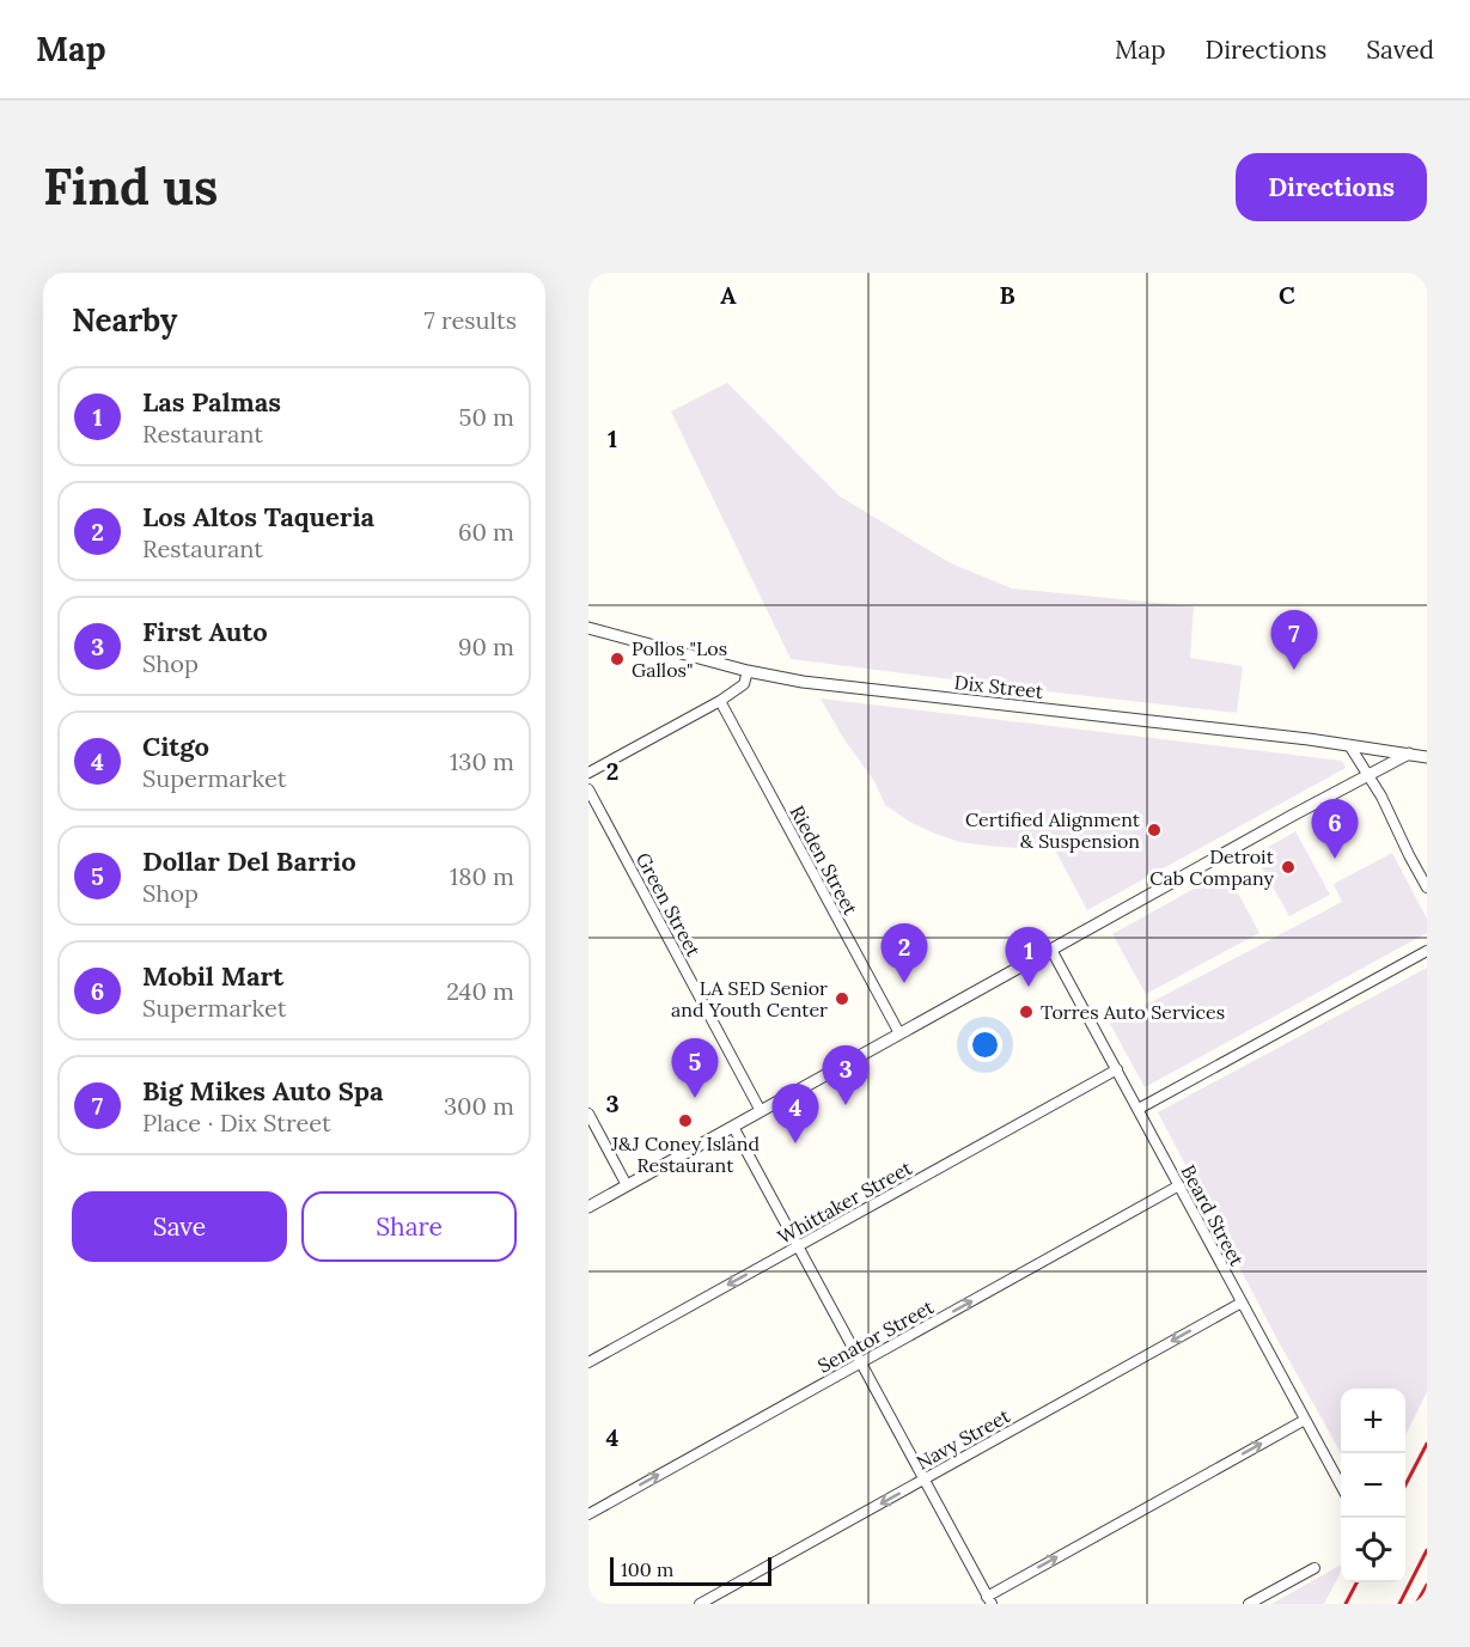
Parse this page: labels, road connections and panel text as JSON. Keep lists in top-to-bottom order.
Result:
{
  "streets": {
    "street": [
      "Dix Street",
      "Rieden Street",
      "Green Street",
      "Whittaker Street",
      "Beard Street",
      "Senator Street",
      "Navy Street"
    ]
  },
  "crossings": [
    ["Whittaker Street", "Beard Street"],
    ["Beard Street", "Senator Street"],
    ["Beard Street", "Navy Street"]
  ],
  "one_way": ["Whittaker Street", "Senator Street", "Navy Street"],
  "places": [
    "Pollos \"Los Gallos\"",
    "Certified Alignment & Suspension",
    "Detroit Cab Company",
    "LA SED Senior and Youth Center",
    "Torres Auto Services",
    "J&J Coney Island Restaurant"
  ],
  "scale_bar": "100 m",
  "page": {
    "header": "Map",
    "nav": ["Map", "Directions", "Saved"],
    "buttons": [
      "Directions",
      ["Save", "Share"]
    ],
    "title": "Find us",
    "heading": ["Nearby", "7 results"],
    "list": [
      {
        "mark": "1",
        "name": "Las Palmas",
        "note": "Restaurant",
        "value": "50 m"
      },
      {
        "mark": "2",
        "name": "Los Altos Taqueria",
        "note": "Restaurant",
        "value": "60 m"
      },
      {
        "mark": "3",
        "name": "First Auto",
        "note": "Shop",
        "value": "90 m"
      },
      {
        "mark": "4",
        "name": "Citgo",
        "note": "Supermarket",
        "value": "130 m"
      },
      {
        "mark": "5",
        "name": "Dollar Del Barrio",
        "note": "Shop",
        "value": "180 m"
      },
      {
        "mark": "6",
        "name": "Mobil Mart",
        "note": "Supermarket",
        "value": "240 m"
      },
      {
        "mark": "7",
        "name": "Big Mikes Auto Spa",
        "note": "Place · Dix Street",
        "value": "300 m"
      }
    ],
    "pins": [
      "7",
      "6",
      "2",
      "1",
      "5",
      "3",
      "4"
    ],
    "map_buttons": ["+", "−"],
    "scale": "100 m"
  },
  "grid": {
    "columns": ["A", "B", "C"],
    "rows": [
      "1",
      "2",
      "3",
      "4"
    ]
  }
}
